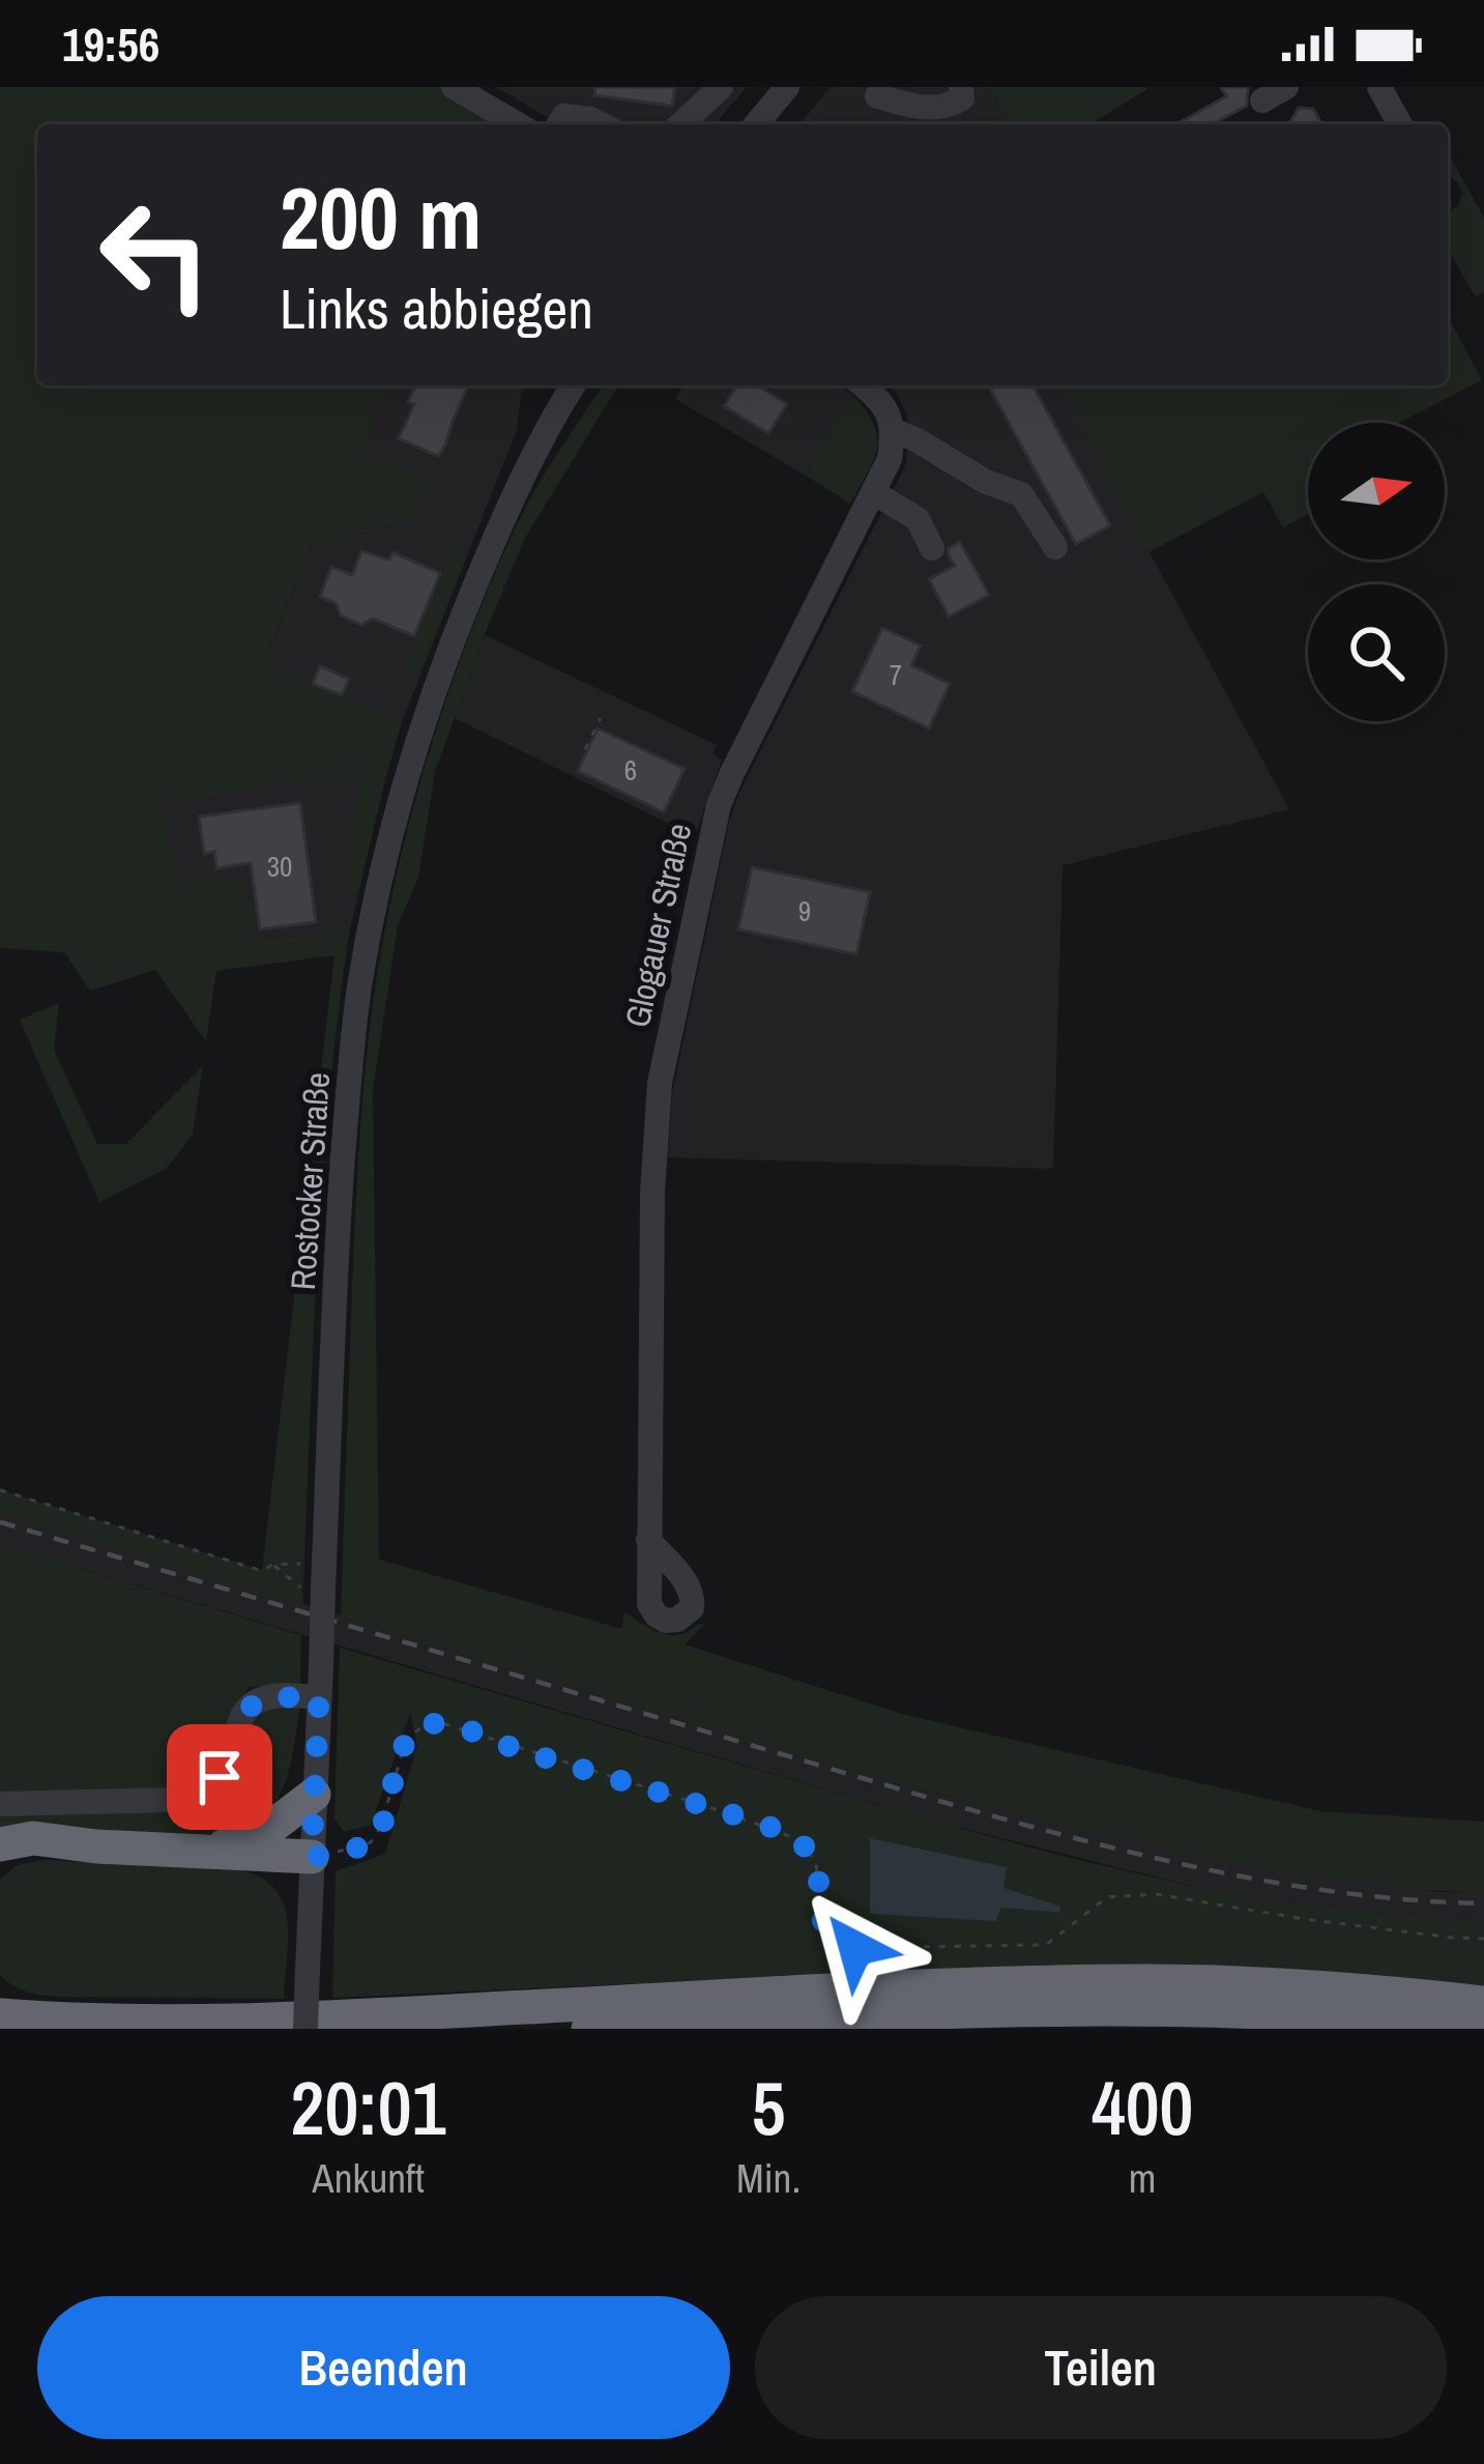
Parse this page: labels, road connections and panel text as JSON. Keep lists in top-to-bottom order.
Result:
{
  "streets": {
    "street": ["Glogauer Straße", "Rostocker Straße"]
  },
  "house_numbers": [
    "7",
    "6",
    "30",
    "9"
  ],
  "north": "right",
  "page": {
    "status": "19:56",
    "turn": ["200 m", "Links abbiegen"],
    "eta": [
      "20:01",
      "Ankunft",
      "5",
      "Min.",
      "400",
      "m"
    ],
    "buttons": ["Beenden", "Teilen"]
  }
}
